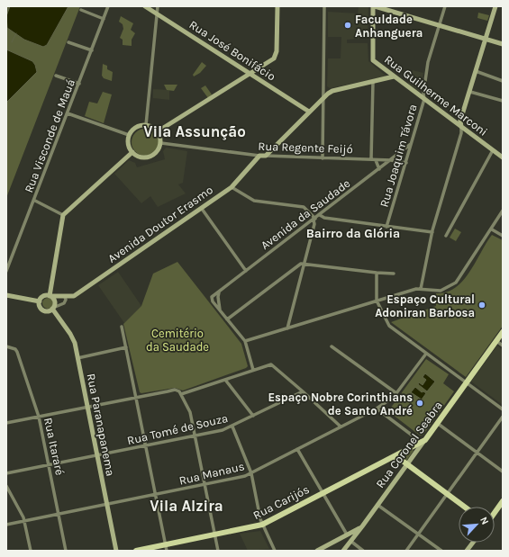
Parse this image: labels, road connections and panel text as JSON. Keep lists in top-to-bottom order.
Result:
{
  "streets": {
    "main road": ["Rua Coronel Seabra", "Rua Carijós"],
    "street": [
      "Rua José Bonifácio",
      "Rua Guilherme Marconi",
      "Rua Visconde de Mauá",
      "Rua Regente Feijó",
      "Rua Joaquim Távora",
      "Avenida da Saudade",
      "Avenida Doutor Erasmo",
      "Rua Paranapanema",
      "Rua Tomé de Souza",
      "Rua Itararé",
      "Rua Manaus"
    ]
  },
  "crossings": [
    ["Rua Guilherme Marconi", "Rua Joaquim Távora"],
    ["Rua Regente Feijó", "Rua Joaquim Távora"],
    ["Rua Regente Feijó", "Avenida da Saudade"],
    ["Rua Regente Feijó", "Avenida Doutor Erasmo"],
    ["Rua Joaquim Távora", "Avenida da Saudade"],
    ["Avenida Doutor Erasmo", "Rua Paranapanema"],
    ["Rua Paranapanema", "Rua Tomé de Souza"],
    ["Rua Paranapanema", "Rua Manaus"],
    ["Rua Tomé de Souza", "Rua Itararé"],
    ["Rua Coronel Seabra", "Rua Carijós"],
    ["Rua Itararé", "Rua Manaus"]
  ],
  "districts": ["Vila Assunção", "Bairro da Glória", "Vila Alzira"],
  "parks": ["Cemitério da Saudade"],
  "places": ["Faculdade Anhanguera", "Espaço Cultural Adoniran Barbosa", "Espaço Nobre Corinthians de Santo André"],
  "north": "top right"
}
